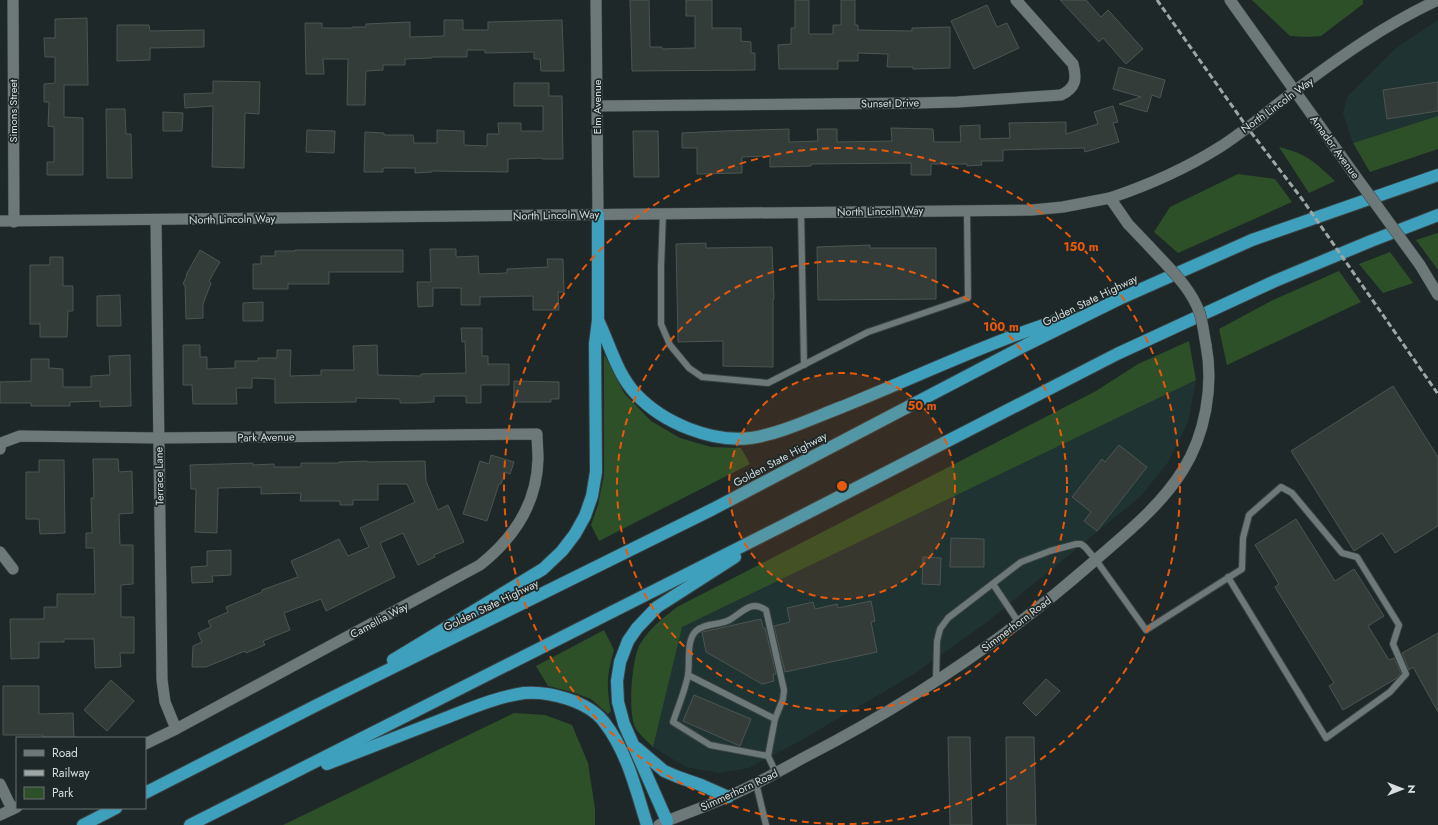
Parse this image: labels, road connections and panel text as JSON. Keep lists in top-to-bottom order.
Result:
{
  "streets": {
    "highway": ["Golden State Highway"],
    "street": [
      "Sunset Drive",
      "North Lincoln Way",
      "Elm Avenue",
      "Simons Street",
      "Amador Avenue",
      "Park Avenue",
      "Terrace Lane",
      "Camellia Way",
      "Simmerhorn Road"
    ]
  },
  "crossings": [
    ["Sunset Drive", "Elm Avenue"],
    ["North Lincoln Way", "Elm Avenue"],
    ["North Lincoln Way", "Simons Street"],
    ["North Lincoln Way", "Amador Avenue"],
    ["North Lincoln Way", "Terrace Lane"],
    ["North Lincoln Way", "Simmerhorn Road"],
    ["Park Avenue", "Terrace Lane"],
    ["Park Avenue", "Camellia Way"],
    ["Terrace Lane", "Camellia Way"]
  ],
  "legend": ["Road", "Railway", "Park"],
  "north": "right",
  "rings": ["150 m", "100 m", "50 m"]
}
